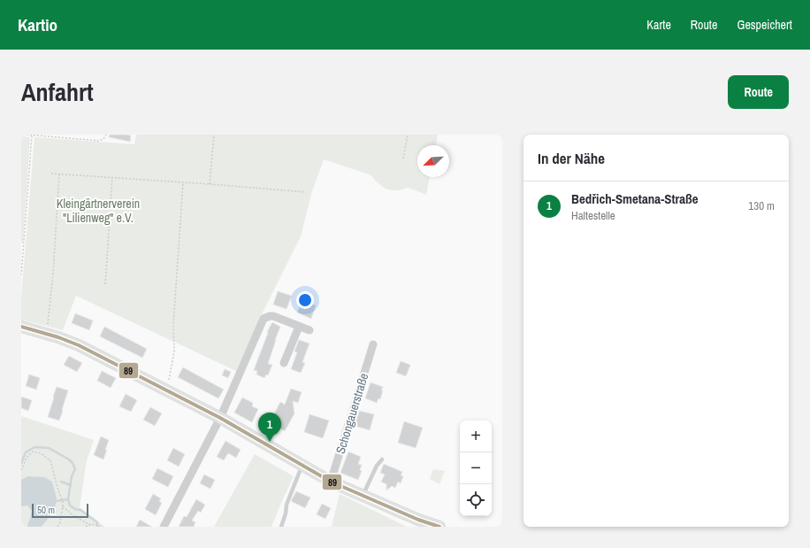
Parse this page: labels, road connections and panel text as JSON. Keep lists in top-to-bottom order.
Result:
{
  "streets": {
    "street": ["Schongauerstraße"]
  },
  "parks": ["Kleingärtnerverein \"Lilienweg\" e.V."],
  "lines": ["transit line 89"],
  "scale_bar": "50 m",
  "north": "bottom left",
  "page": {
    "header": "Kartio",
    "nav": ["Karte", "Route", "Gespeichert"],
    "title": "Anfahrt",
    "buttons": "Route",
    "heading": "In der Nähe",
    "list": [
      {
        "mark": "1",
        "name": "Bedřich-Smetana-Straße",
        "note": "Haltestelle",
        "value": "130 m"
      }
    ],
    "pins": "1",
    "map_buttons": ["+", "−"],
    "scale": "50 m"
  }
}
